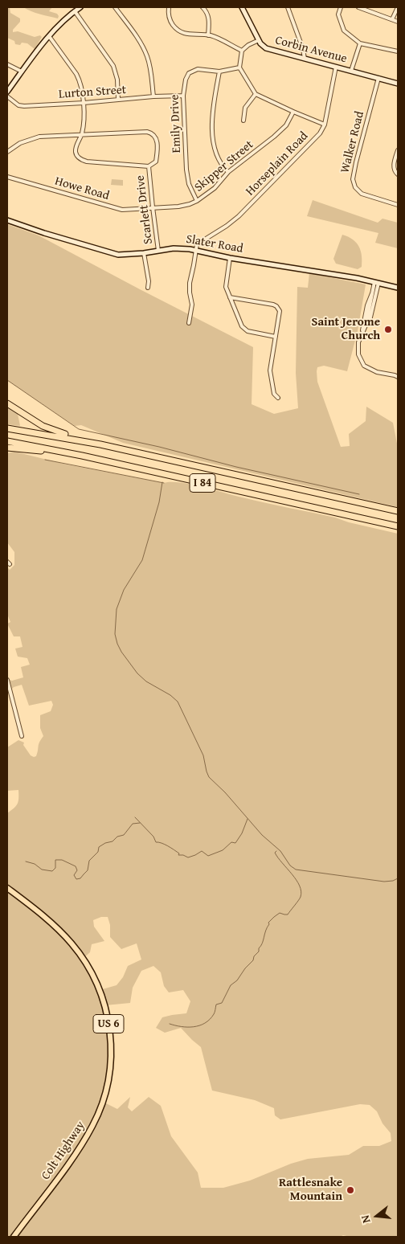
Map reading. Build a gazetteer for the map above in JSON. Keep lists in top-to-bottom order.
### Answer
{
  "streets": {
    "highway": ["I 84", "US 6", "Colt Highway"],
    "main road": ["Corbin Avenue", "Slater Road"],
    "street": [
      "Lurton Street",
      "Emily Drive",
      "Walker Road",
      "Horseplain Road",
      "Skipper Street",
      "Howe Road",
      "Scarlett Drive"
    ]
  },
  "crossings": [
    ["Corbin Avenue", "Walker Road"],
    ["Corbin Avenue", "Horseplain Road"],
    ["Lurton Street", "Emily Drive"],
    ["Emily Drive", "Skipper Street"],
    ["Horseplain Road", "Slater Road"],
    ["Skipper Street", "Howe Road"],
    ["Skipper Street", "Scarlett Drive"],
    ["Howe Road", "Scarlett Drive"],
    ["Scarlett Drive", "Slater Road"]
  ],
  "places": ["Saint Jerome Church", "Rattlesnake Mountain"],
  "north": "left"
}
